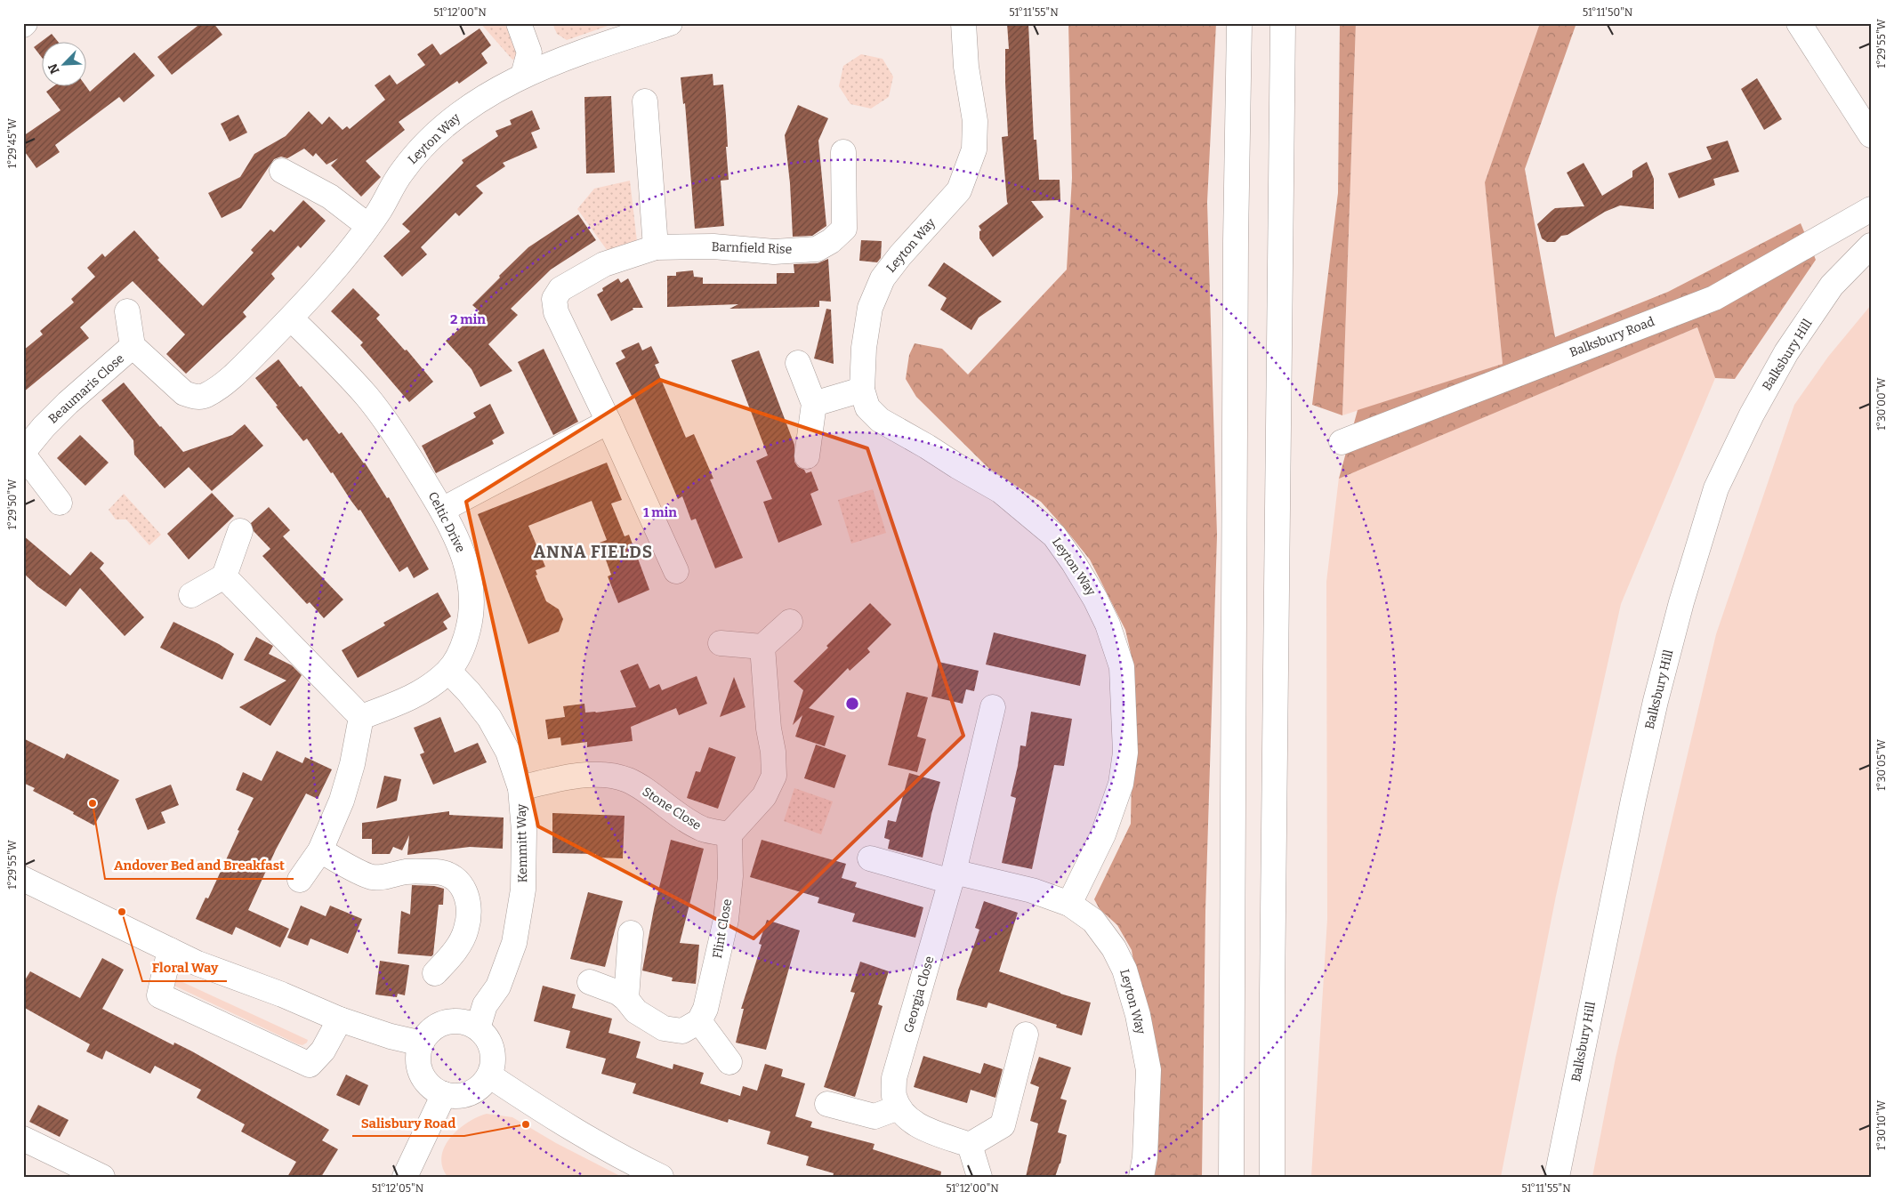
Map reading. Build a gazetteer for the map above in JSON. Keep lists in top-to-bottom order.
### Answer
{
  "streets": {
    "main road": [
      "Leyton Way",
      "Barnfield Rise",
      "Balksbury Road",
      "Balksbury Hill",
      "Beaumaris Close",
      "Celtic Drive",
      "Stone Close",
      "Kemmitt Way",
      "Flint Close",
      "Georgia Close"
    ]
  },
  "crossings": [
    ["Leyton Way", "Beaumaris Close"],
    ["Leyton Way", "Celtic Drive"],
    ["Beaumaris Close", "Celtic Drive"],
    ["Celtic Drive", "Kemmitt Way"],
    ["Stone Close", "Kemmitt Way"],
    ["Stone Close", "Flint Close"]
  ],
  "districts": ["ANNA FIELDS"],
  "places": ["Andover Bed and Breakfast", "Floral Way", "Salisbury Road"],
  "north": "bottom left",
  "coordinates": [
    "51°12'00\"N",
    "51°11'55\"N",
    "51°11'50\"N",
    "1°29'55\"W",
    "1°29'45\"W",
    "1°30'00\"W",
    "1°29'50\"W",
    "1°30'05\"W",
    "1°30'10\"W",
    "51°12'05\"N"
  ],
  "rings": ["2 min", "1 min"]
}
